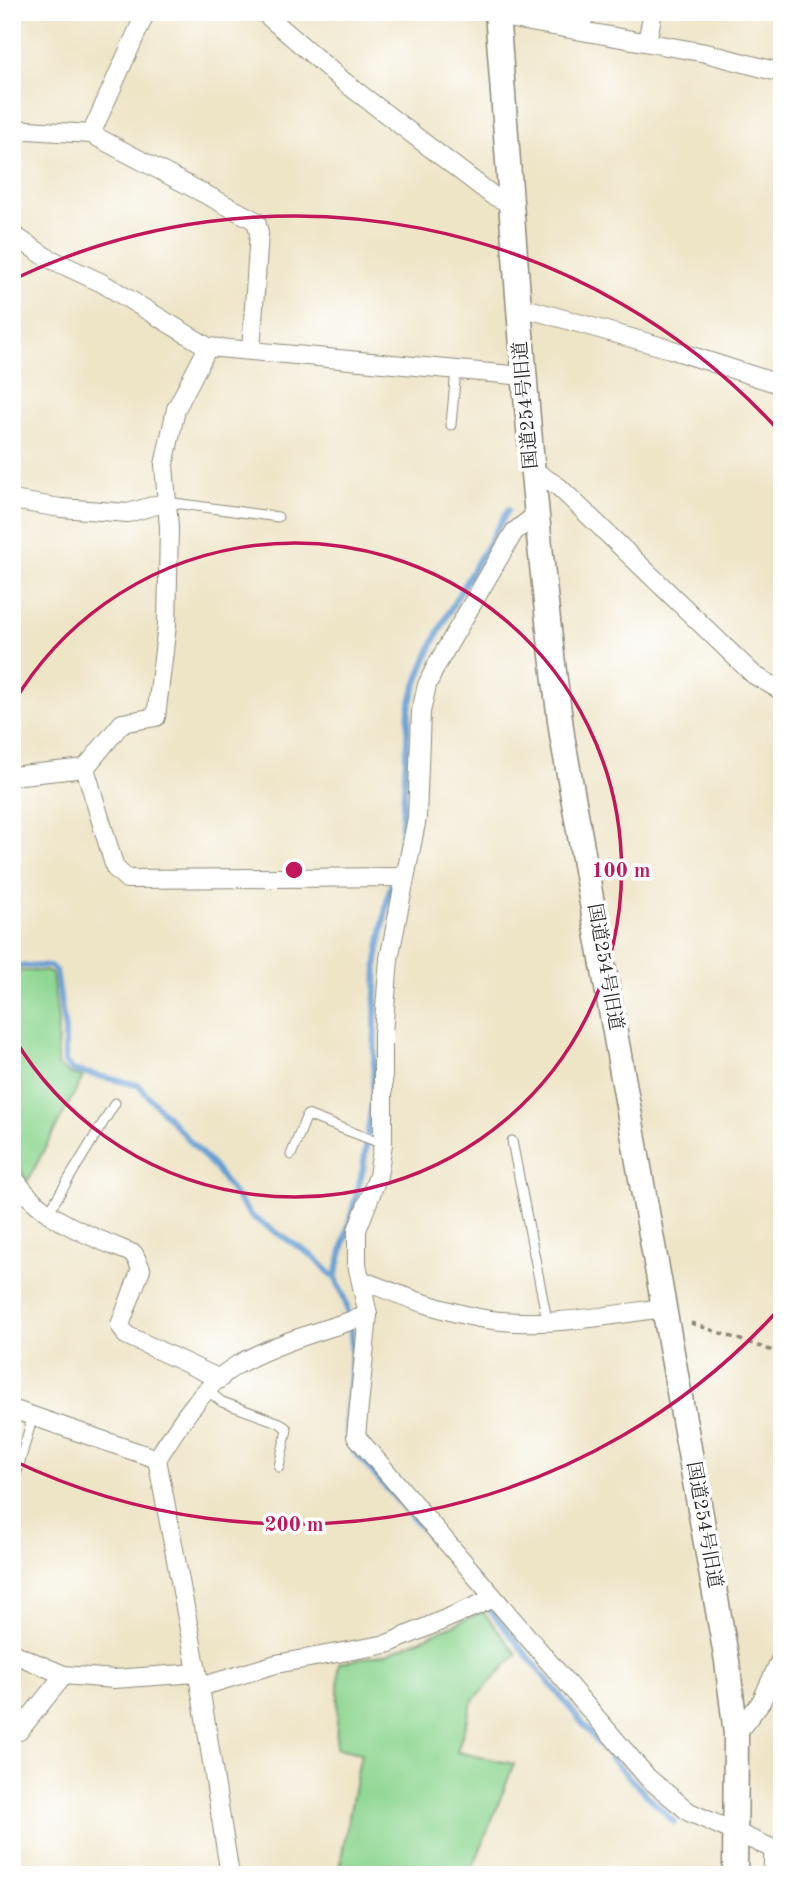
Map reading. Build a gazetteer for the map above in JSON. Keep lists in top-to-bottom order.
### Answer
{
  "streets": {
    "street": ["国道254号旧道"]
  },
  "rings": ["100 m", "200 m"]
}
